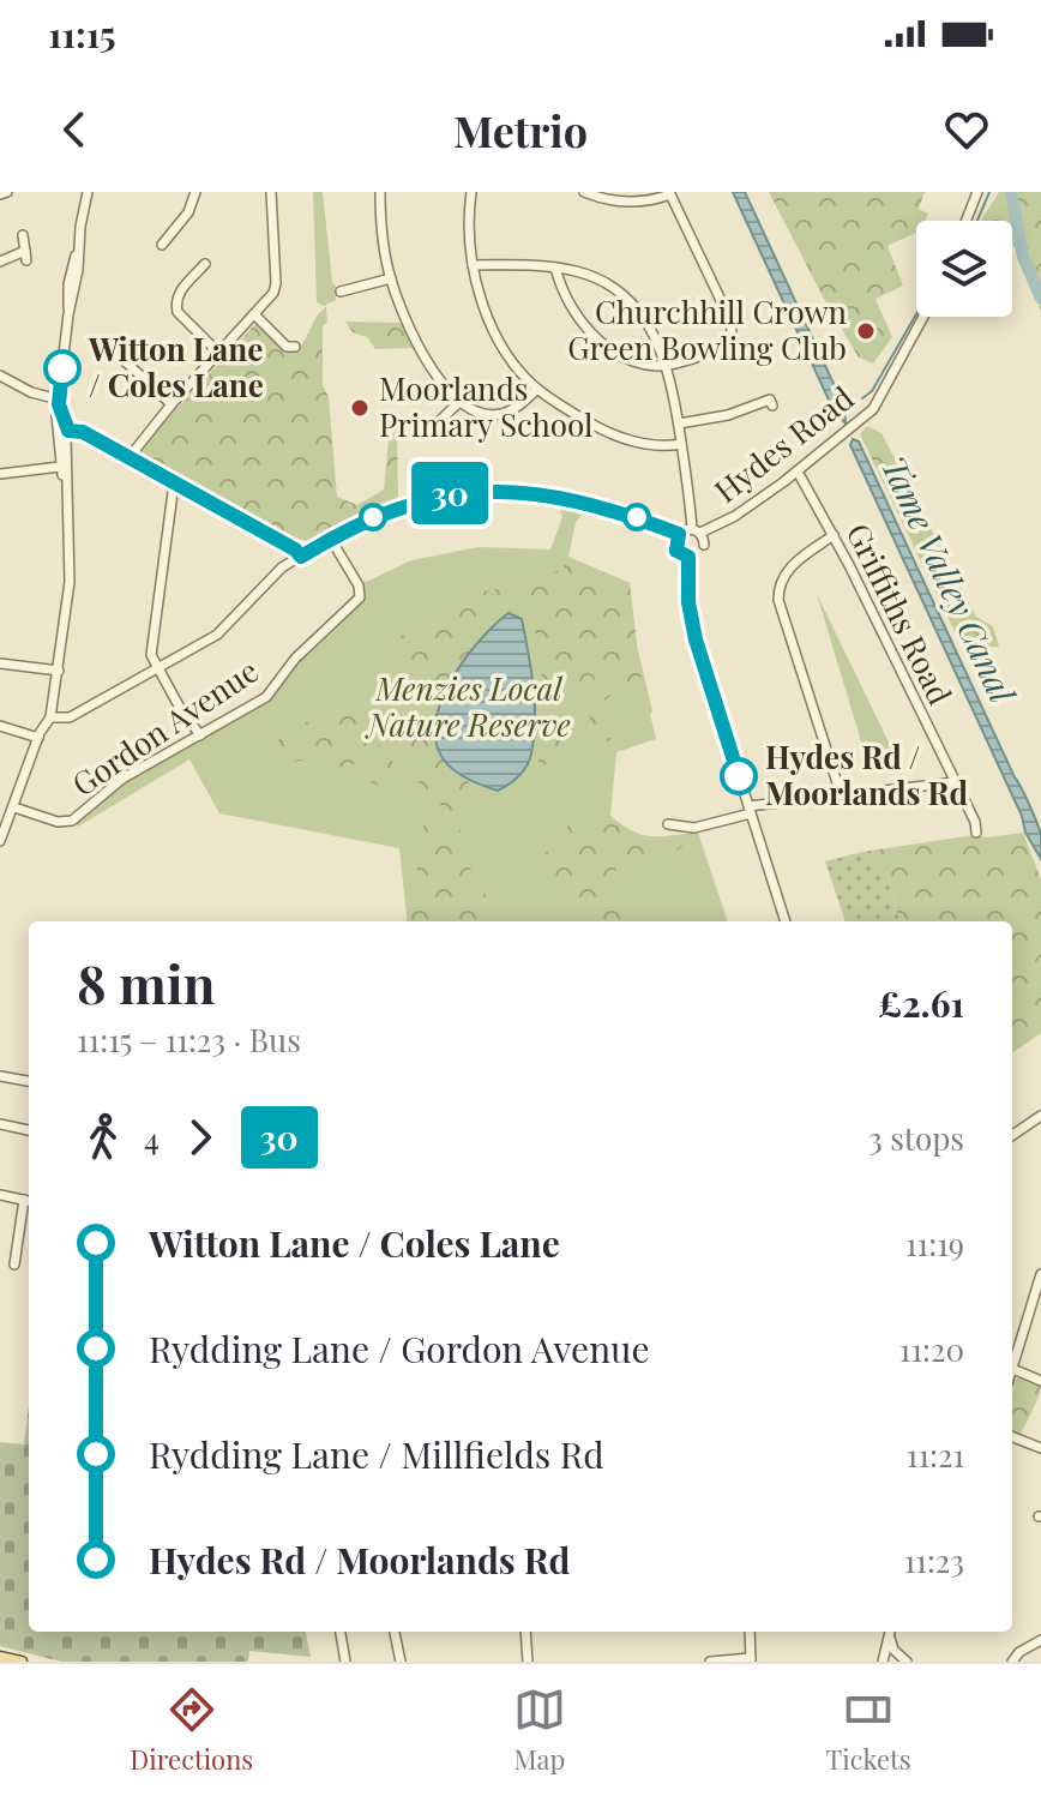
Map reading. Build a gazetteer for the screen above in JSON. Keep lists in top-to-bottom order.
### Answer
{
  "streets": {
    "street": ["Hydes Road", "Griffiths Road", "Gordon Avenue"]
  },
  "crossings": [
    ["Hydes Road", "Griffiths Road"]
  ],
  "water": ["Tame Valley Canal"],
  "parks": ["Menzies Local Nature Reserve"],
  "places": [
    "Churchhill Crown Green Bowling Club",
    "Witton Lane / Coles Lane",
    "Moorlands Primary School",
    "Hydes Rd / Moorlands Rd"
  ],
  "lines": ["bus line 30"],
  "page": {
    "status": "11:15",
    "header": "Metrio",
    "on_map": "30",
    "heading": ["8 min", "11:15 – 11:23 · Bus", "£2.61"],
    "legs": ["4", "30", "3 stops"],
    "list": [
      {
        "name": "Witton Lane / Coles Lane",
        "value": "11:19"
      },
      {
        "name": "Rydding Lane / Gordon Avenue",
        "value": "11:20"
      },
      {
        "name": "Rydding Lane / Millfields Rd",
        "value": "11:21"
      },
      {
        "name": "Hydes Rd / Moorlands Rd",
        "value": "11:23"
      }
    ],
    "tabs": ["Directions", "Map", "Tickets"]
  }
}
